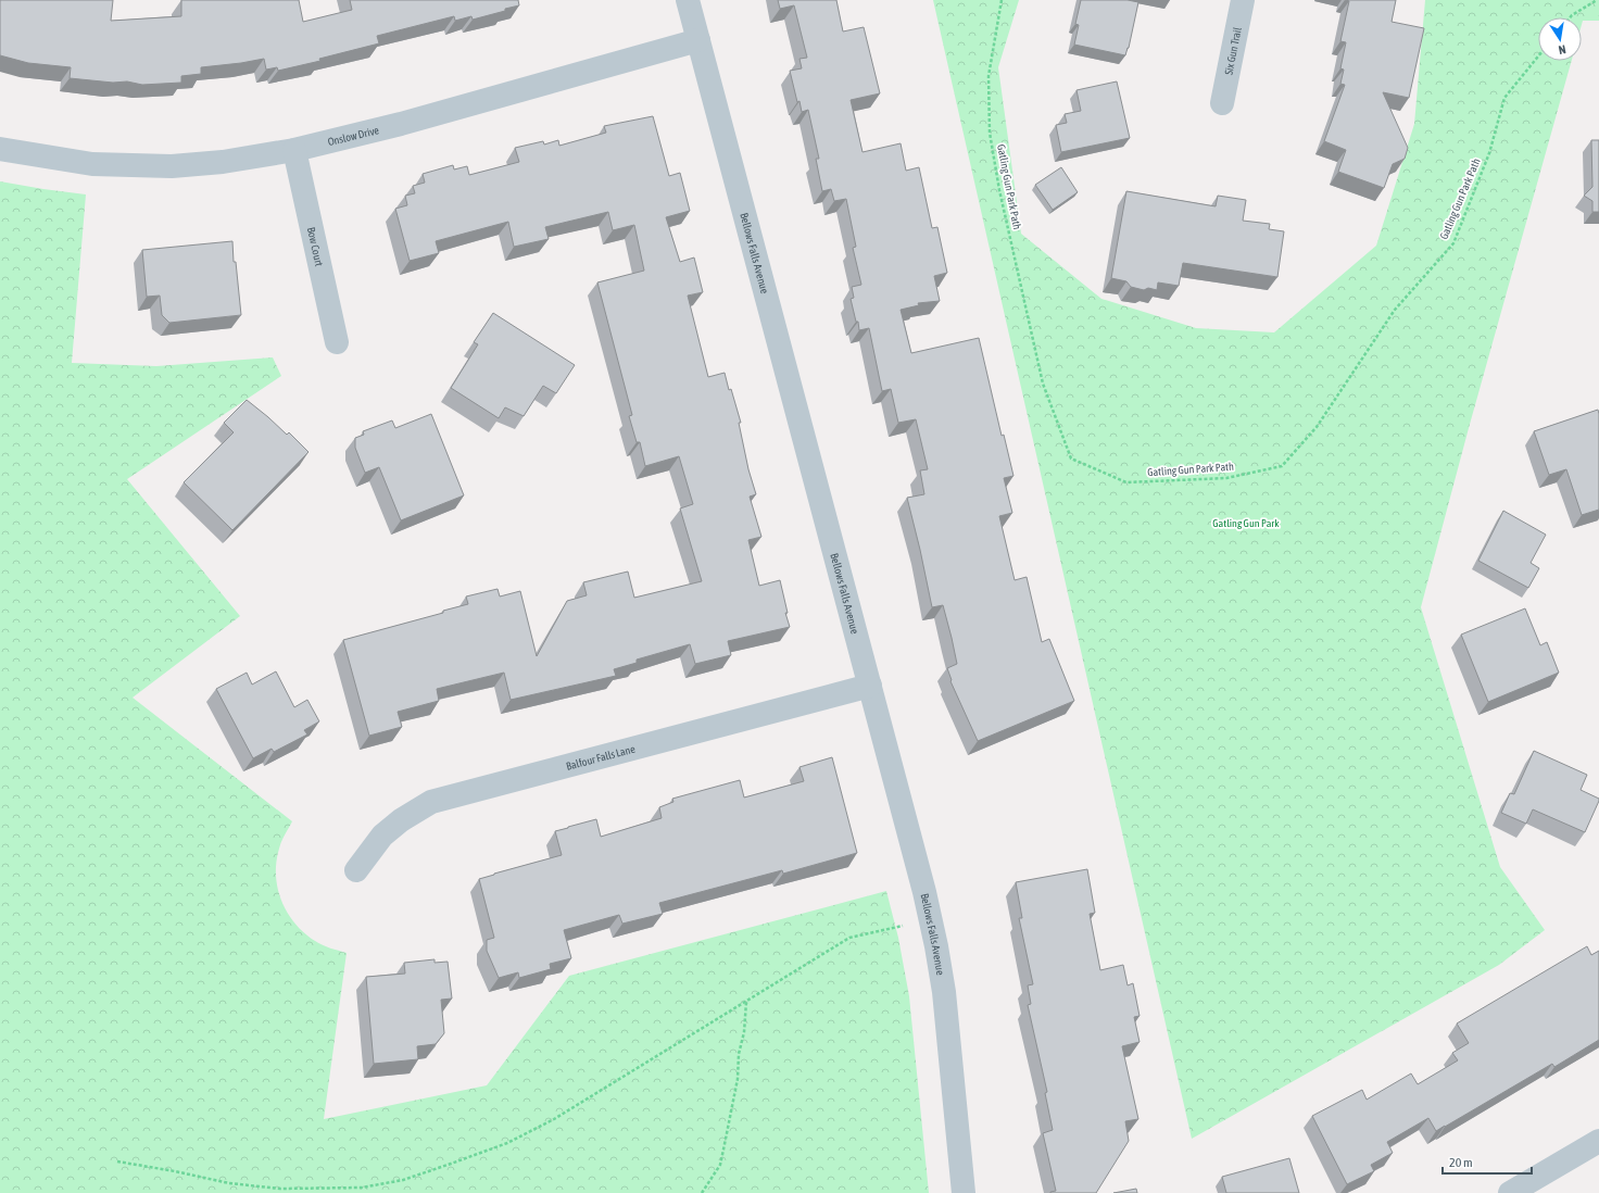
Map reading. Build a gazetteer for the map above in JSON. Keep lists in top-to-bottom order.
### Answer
{
  "streets": {
    "street": [
      "Six Gun Trail",
      "Onslow Drive",
      "Bow Court",
      "Bellows Falls Avenue",
      "Balfour Falls Lane"
    ],
    "path": ["Gatling Gun Park Path"]
  },
  "crossings": [
    ["Onslow Drive", "Bow Court"],
    ["Onslow Drive", "Bellows Falls Avenue"],
    ["Bellows Falls Avenue", "Balfour Falls Lane"]
  ],
  "parks": ["Gatling Gun Park"],
  "scale_bar": "20 m",
  "north": "bottom"
}
